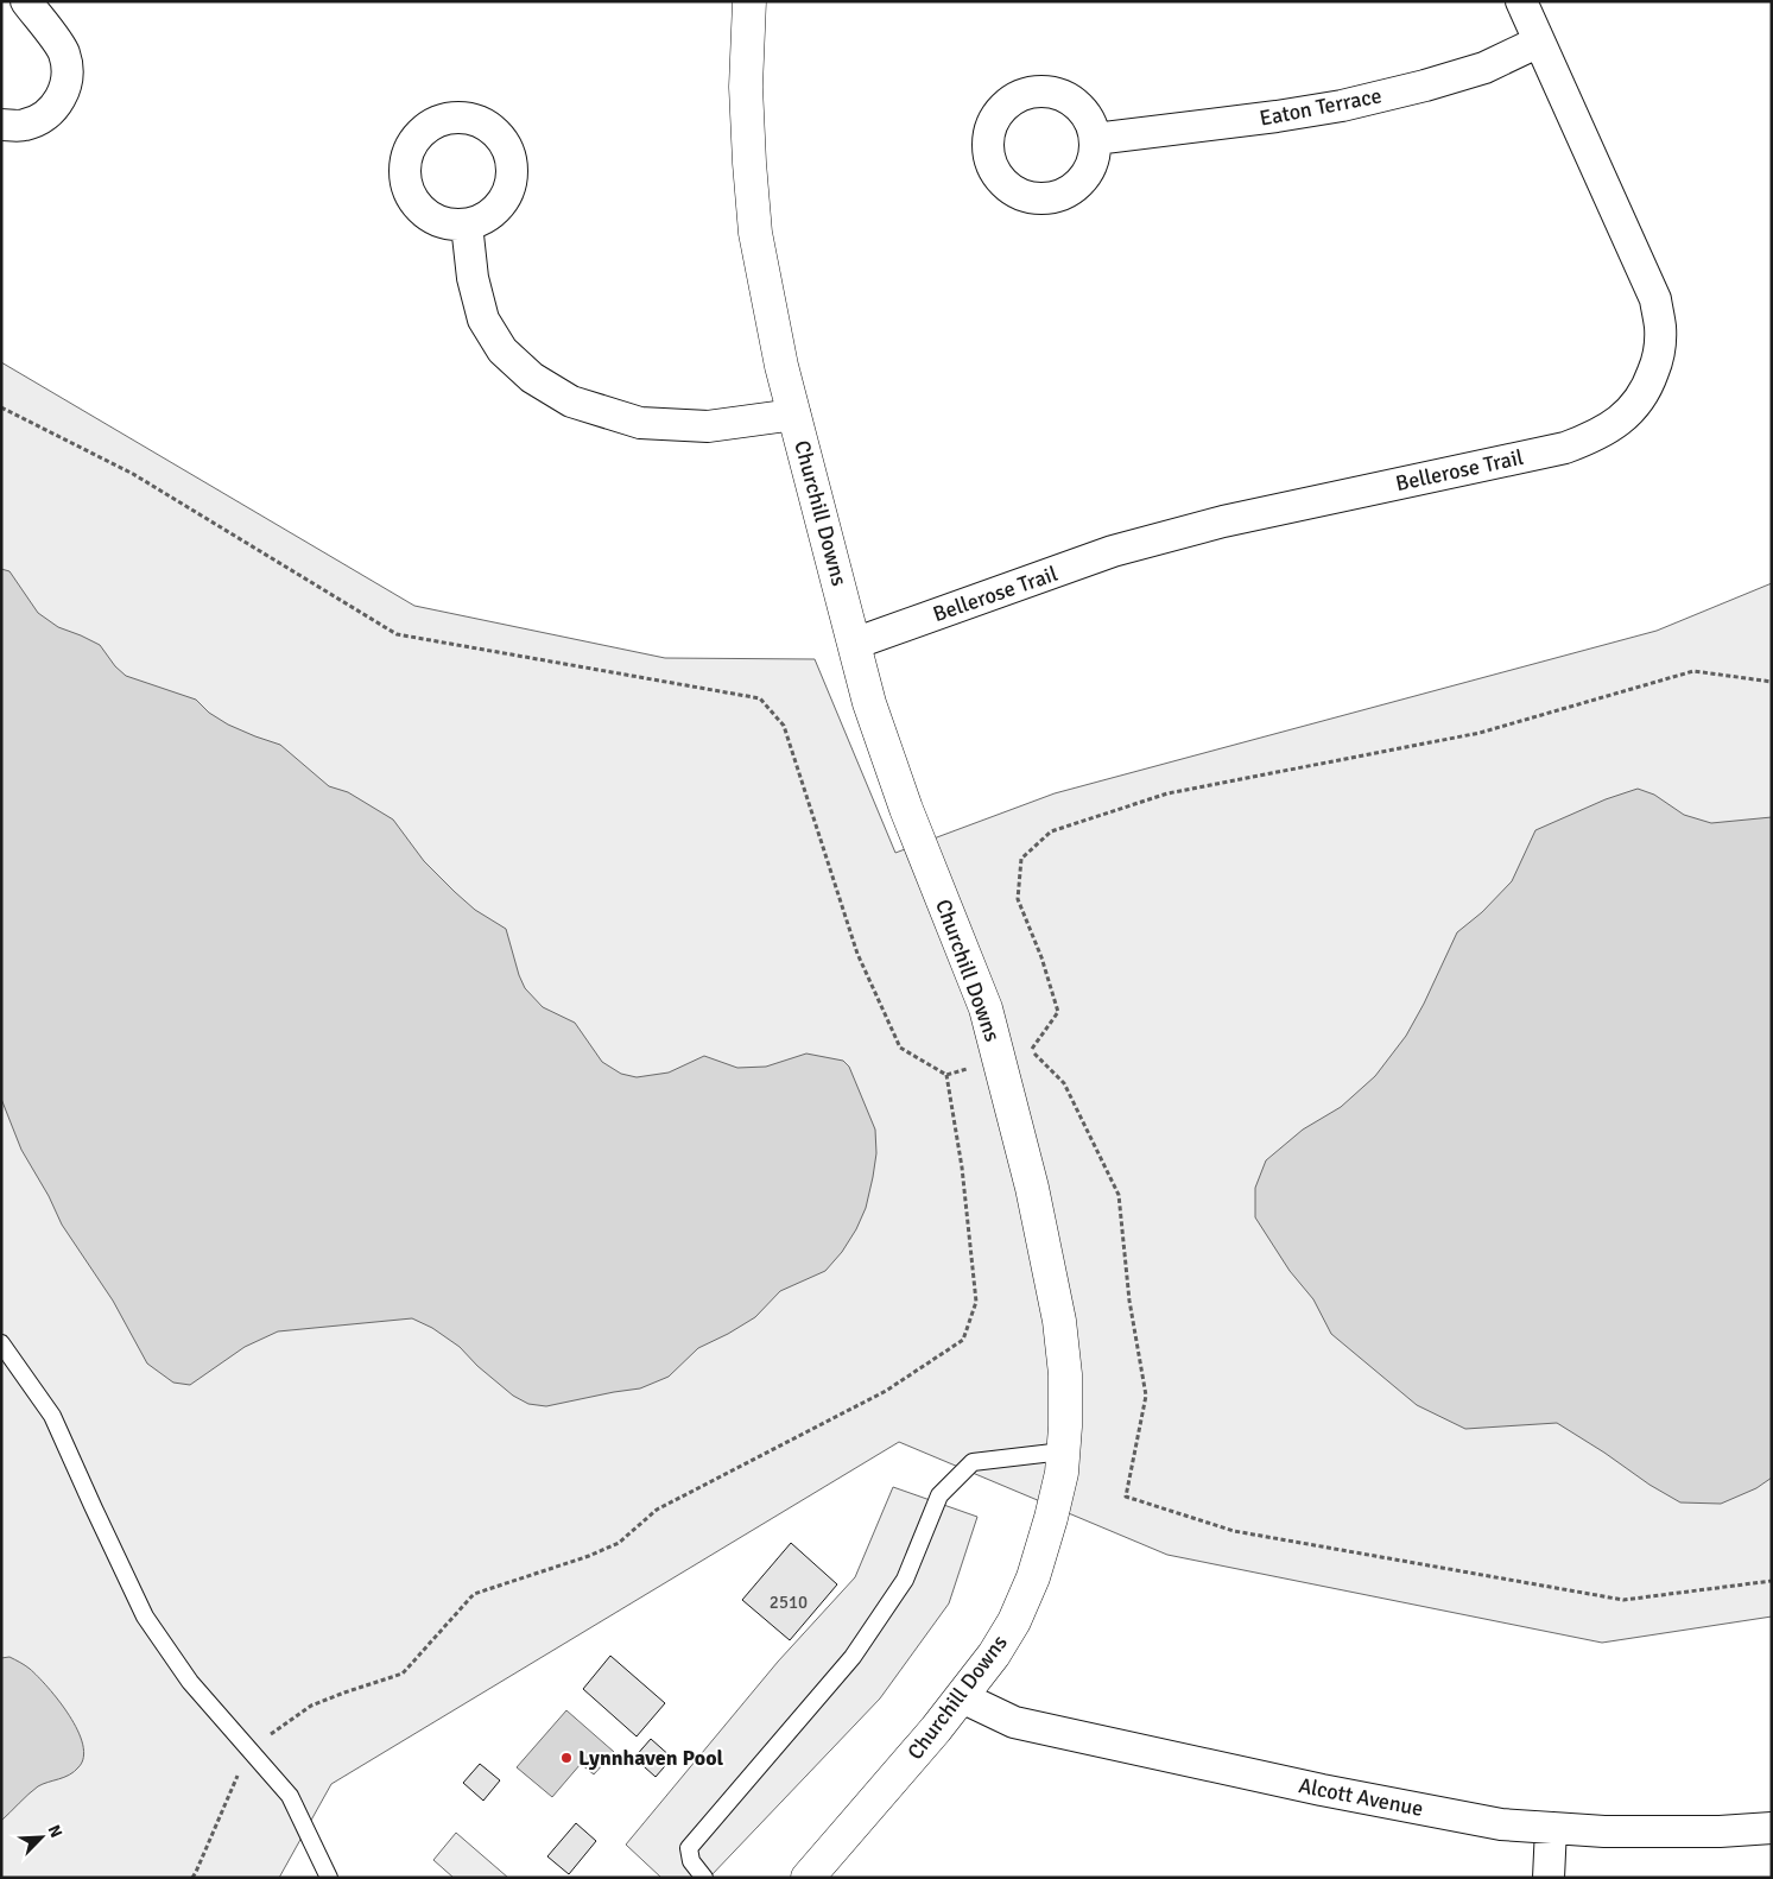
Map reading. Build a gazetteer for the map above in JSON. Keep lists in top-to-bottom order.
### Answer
{
  "streets": {
    "street": [
      "Eaton Terrace",
      "Bellerose Trail",
      "Churchill Downs",
      "Alcott Avenue"
    ]
  },
  "crossings": [
    ["Eaton Terrace", "Bellerose Trail"],
    ["Bellerose Trail", "Churchill Downs"],
    ["Churchill Downs", "Alcott Avenue"]
  ],
  "places": ["Lynnhaven Pool"],
  "house_numbers": ["2510"],
  "north": "top right"
}
